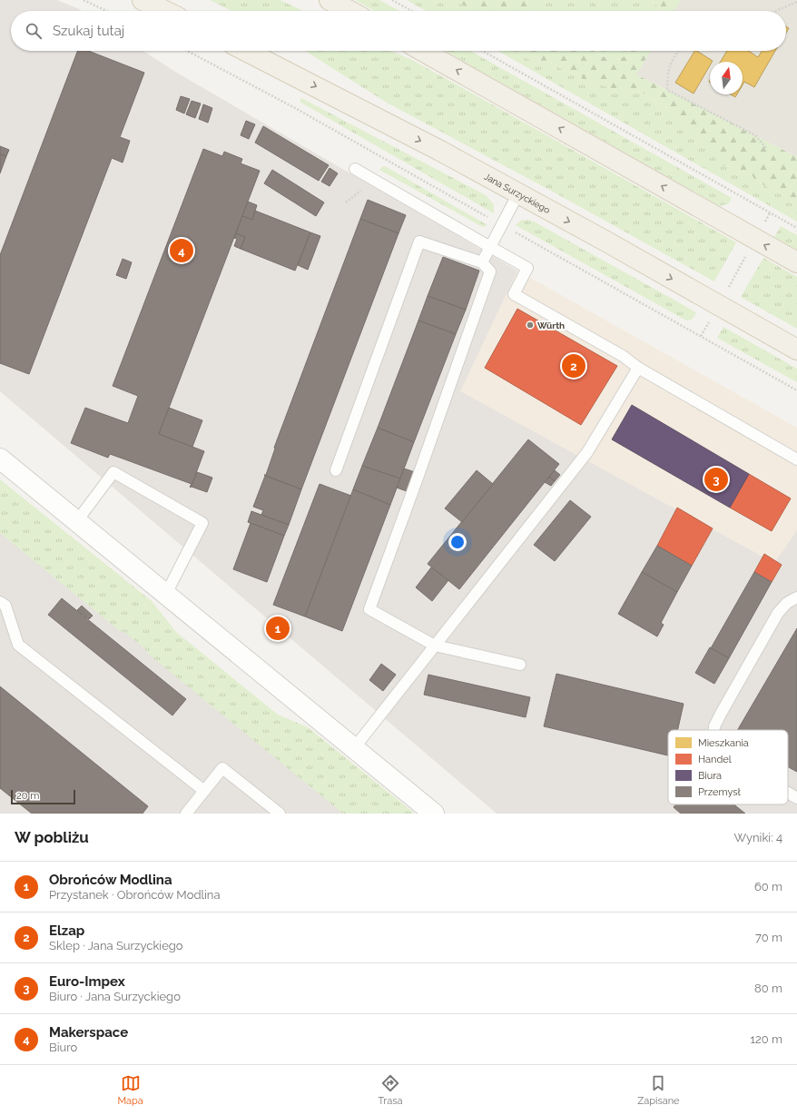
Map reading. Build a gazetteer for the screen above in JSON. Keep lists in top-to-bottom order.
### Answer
{
  "streets": {
    "main road": ["Jana Surzyckiego"]
  },
  "places": ["Würth"],
  "legend": [
    "Mieszkania",
    "Handel",
    "Biura",
    "Przemysł"
  ],
  "scale_bar": "20 m",
  "north": "top",
  "page": {
    "search": "Szukaj tutaj",
    "pins": [
      "4",
      "2",
      "3",
      "1"
    ],
    "scale": "20 m",
    "heading": ["W pobliżu", "Wyniki: 4"],
    "list": [
      {
        "mark": "1",
        "name": "Obrońców Modlina",
        "note": "Przystanek · Obrońców Modlina",
        "value": "60 m"
      },
      {
        "mark": "2",
        "name": "Elzap",
        "note": "Sklep · Jana Surzyckiego",
        "value": "70 m"
      },
      {
        "mark": "3",
        "name": "Euro-Impex",
        "note": "Biuro · Jana Surzyckiego",
        "value": "80 m"
      },
      {
        "mark": "4",
        "name": "Makerspace",
        "note": "Biuro",
        "value": "120 m"
      }
    ],
    "nav": ["Mapa", "Trasa", "Zapisane"]
  }
}
